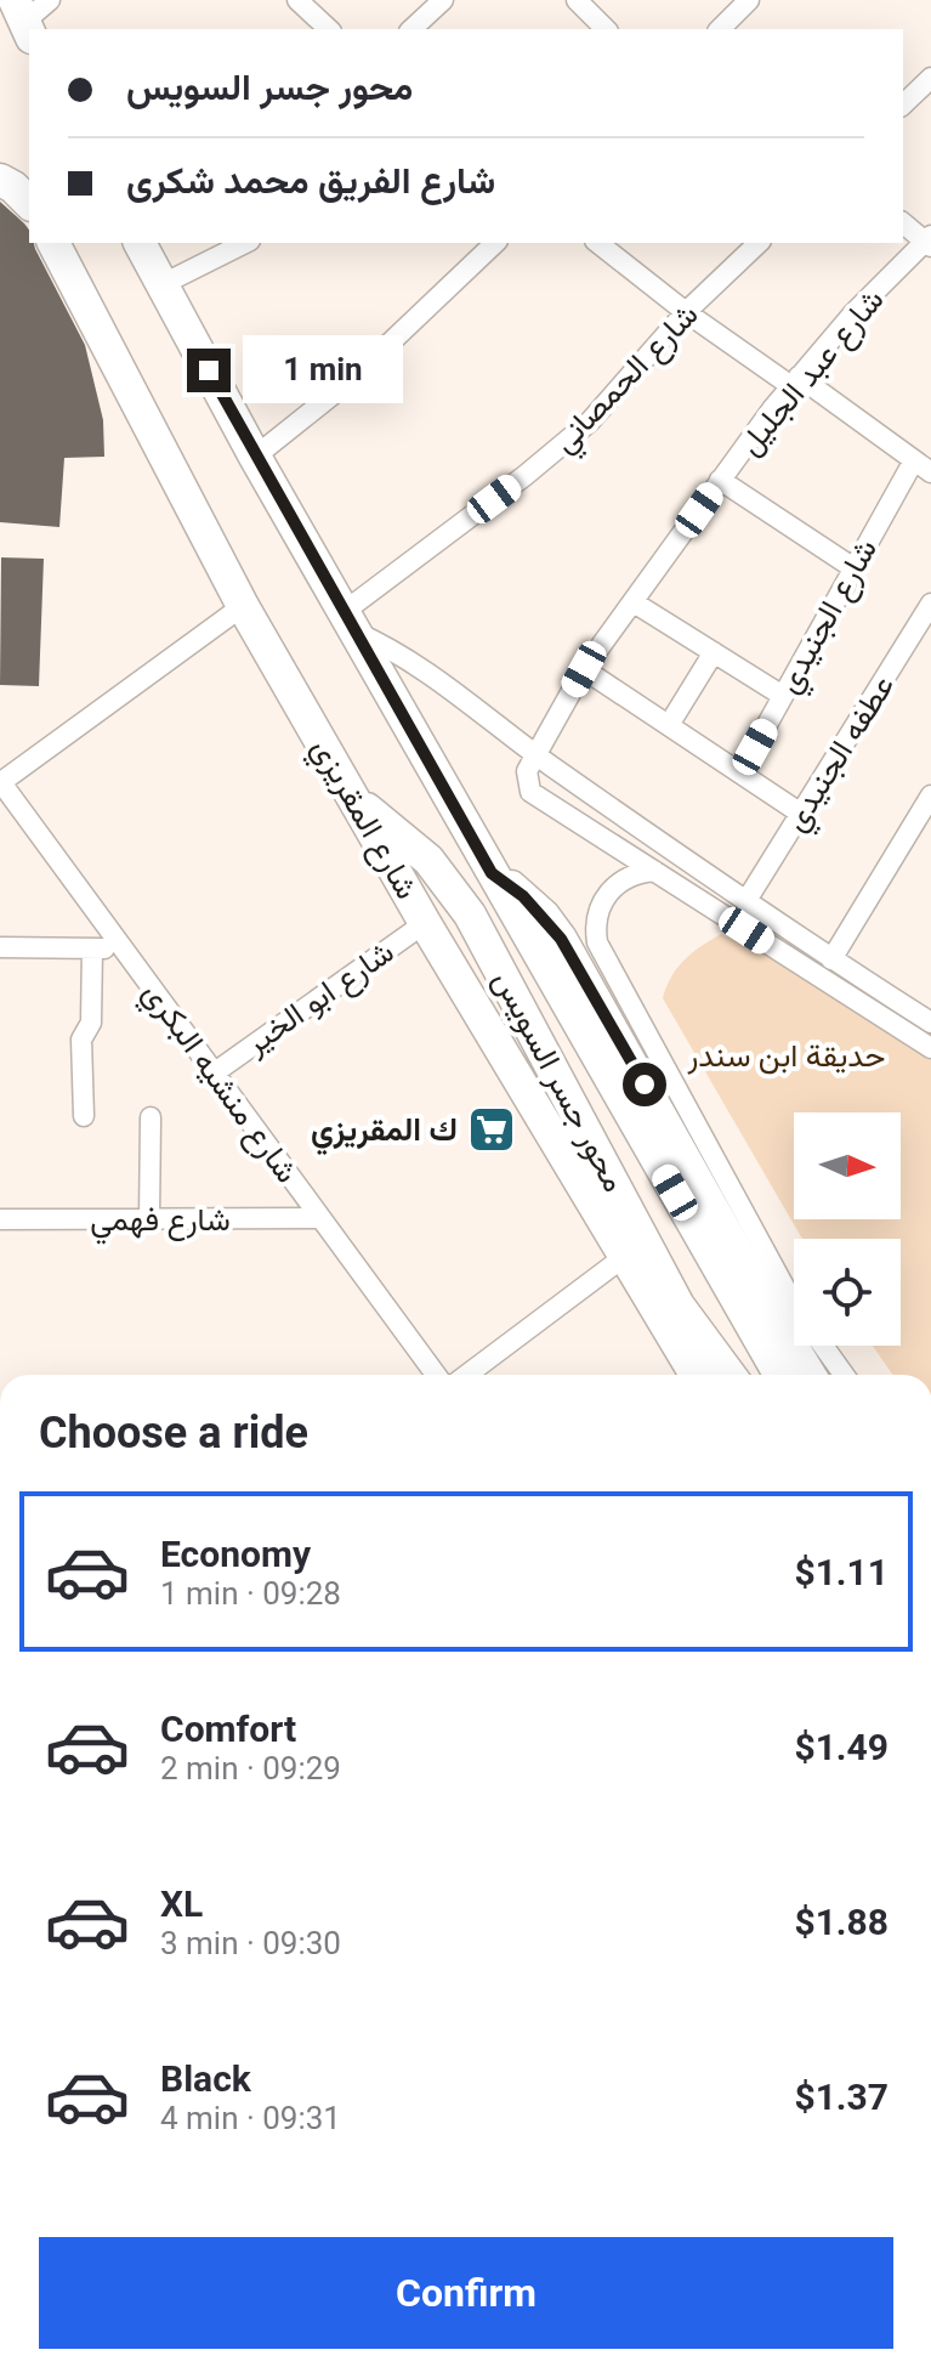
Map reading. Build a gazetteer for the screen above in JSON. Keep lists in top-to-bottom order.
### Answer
{
  "streets": {
    "main road": ["شارع المقريزي", "محور جسر السويس"],
    "street": [
      "شارع عبد الجليل",
      "شارع الحمصاني",
      "شارع الجنيدي",
      "عطفه الجنيدي",
      "شارع ابو الخير",
      "شارع منشيه البكري",
      "شارع فهمي"
    ]
  },
  "crossings": [
    ["شارع المقريزي", "شارع ابو الخير"],
    ["شارع المقريزي", "محور جسر السويس"],
    ["شارع ابو الخير", "شارع منشيه البكري"],
    ["شارع منشيه البكري", "شارع فهمي"]
  ],
  "parks": ["حديقة ابن سندر"],
  "places": {
    "supermarket": ["ك المقريزي"]
  },
  "north": "right",
  "page": {
    "banner": ["محور جسر السويس", "شارع الفريق محمد شكرى"],
    "bubble": "1 min",
    "heading": "Choose a ride",
    "list": [
      {
        "name": "Economy",
        "note": "1 min · 09:28",
        "value": "$1.11"
      },
      {
        "name": "Comfort",
        "note": "2 min · 09:29",
        "value": "$1.49"
      },
      {
        "name": "XL",
        "note": "3 min · 09:30",
        "value": "$1.88"
      },
      {
        "name": "Black",
        "note": "4 min · 09:31",
        "value": "$1.37"
      }
    ],
    "buttons": "Confirm"
  }
}
